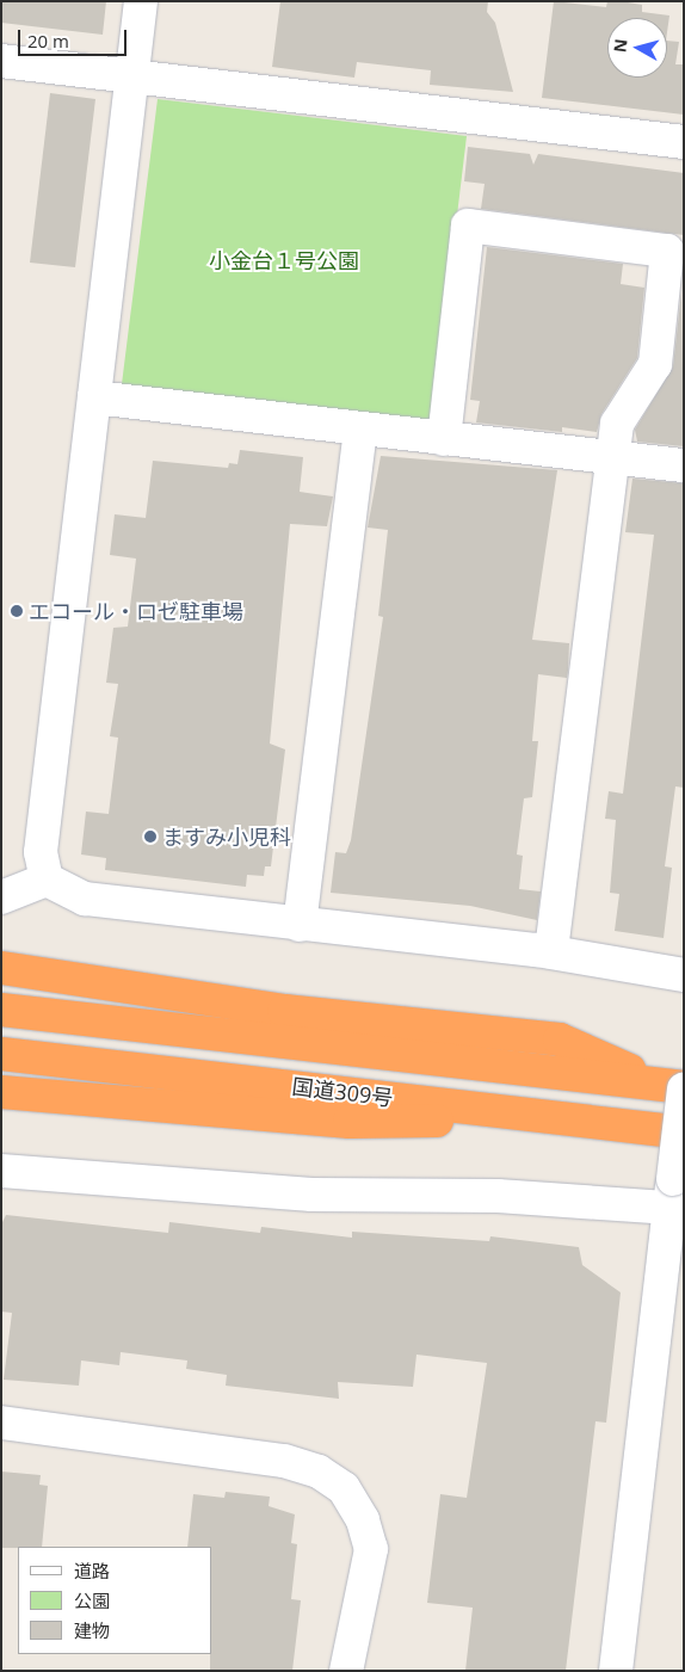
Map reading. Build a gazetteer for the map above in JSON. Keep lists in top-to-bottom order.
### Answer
{
  "streets": {
    "highway": ["国道309号"]
  },
  "parks": ["小金台１号公園"],
  "places": ["エコール・ロゼ駐車場", "ますみ小児科"],
  "legend": ["道路", "公園", "建物"],
  "scale_bar": "20 m",
  "north": "left"
}
